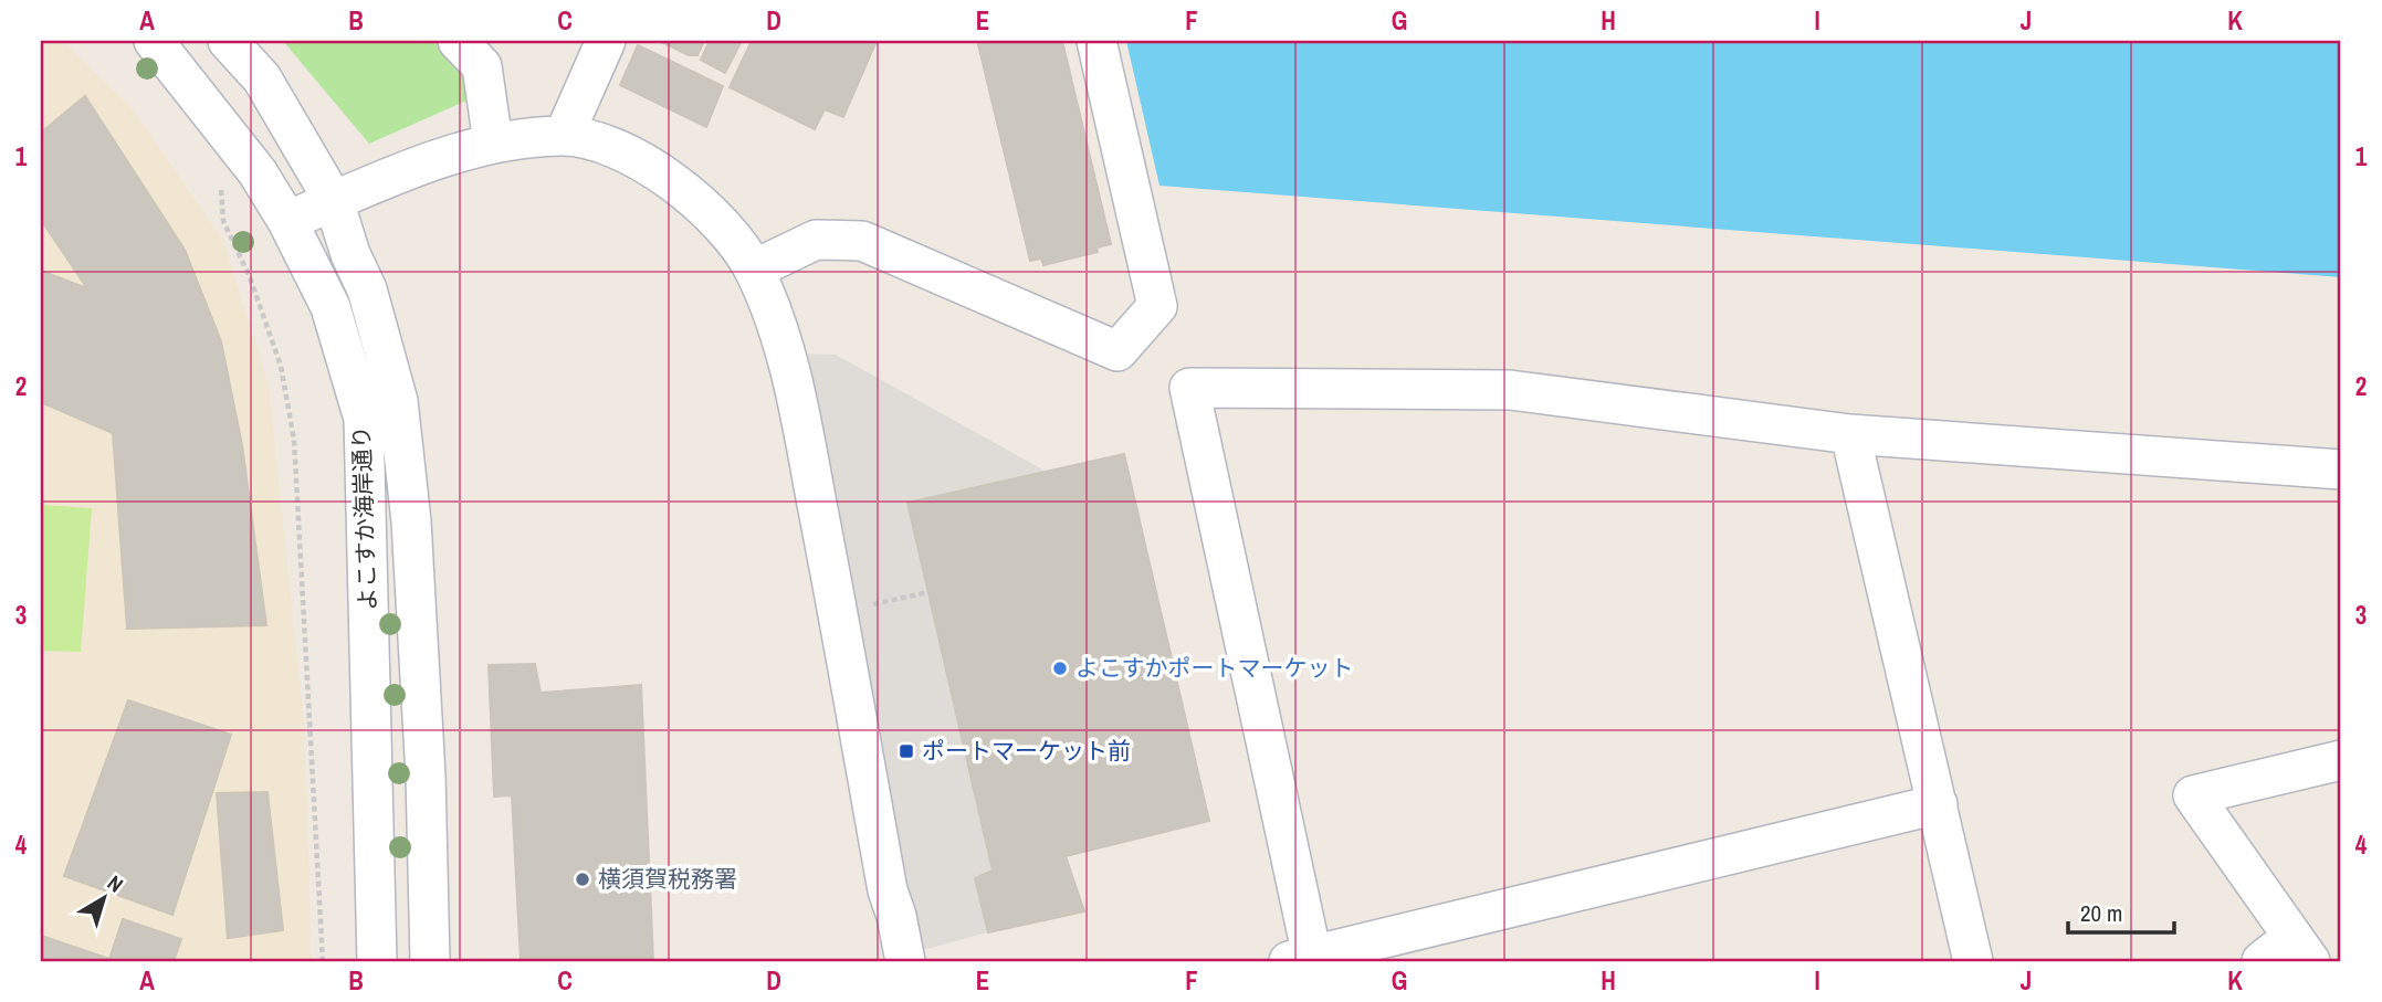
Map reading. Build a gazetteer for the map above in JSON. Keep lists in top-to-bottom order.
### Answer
{
  "streets": {
    "street": ["よこすか海岸通り"]
  },
  "places": {
    "other": ["よこすかポートマーケット", "横須賀税務署"],
    "transit": ["ポートマーケット前"]
  },
  "scale_bar": "20 m",
  "north": "top right",
  "grid": {
    "columns": [
      "A",
      "B",
      "C",
      "D",
      "E",
      "F",
      "G",
      "H",
      "I",
      "J",
      "K"
    ],
    "rows": [
      "1",
      "2",
      "3",
      "4"
    ]
  }
}
